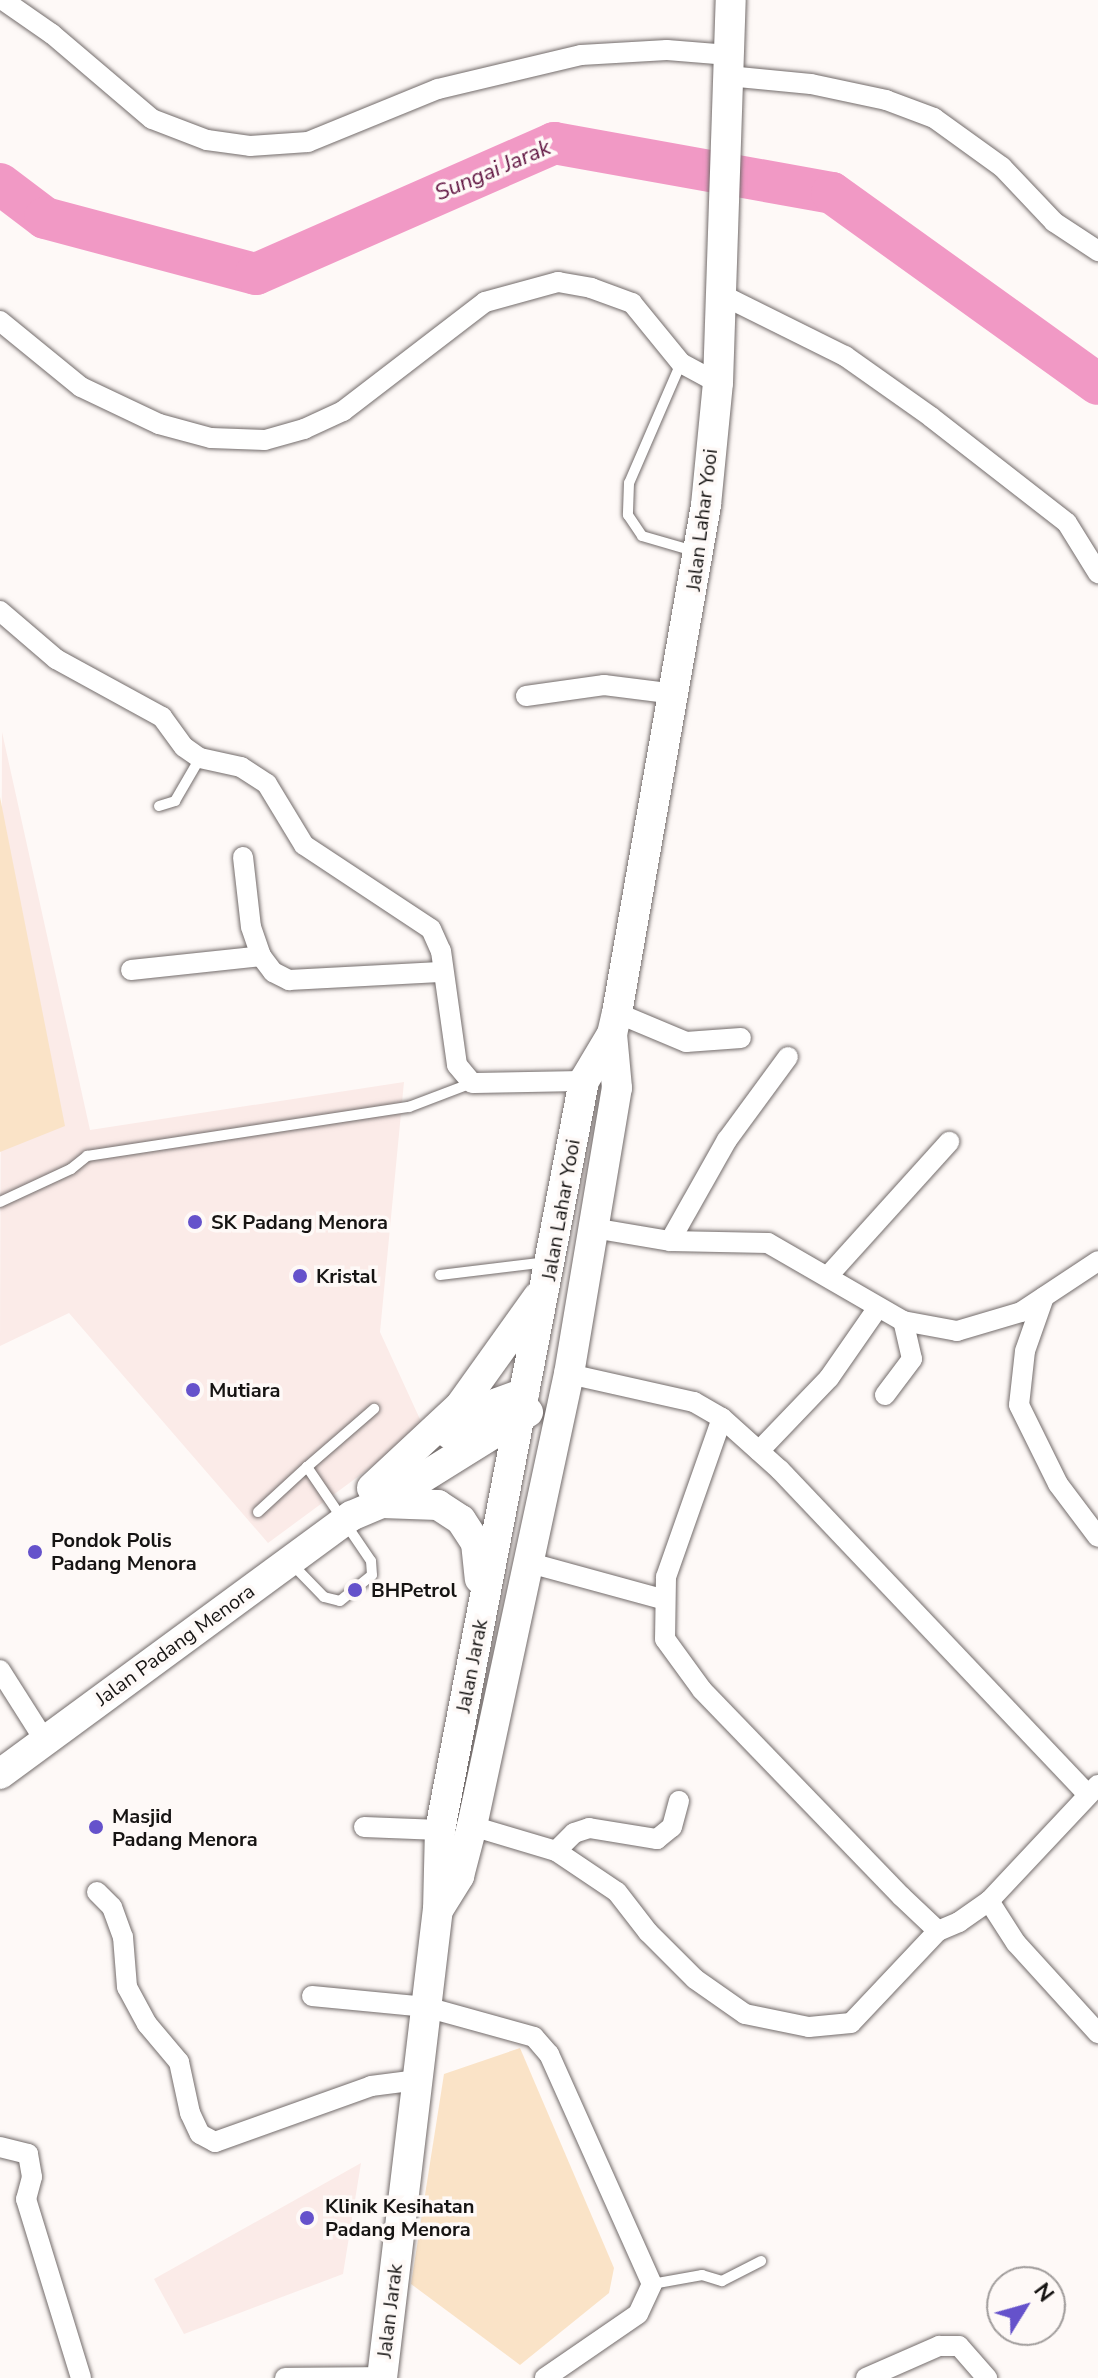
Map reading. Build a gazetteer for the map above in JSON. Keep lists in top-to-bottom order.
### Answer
{
  "streets": {
    "main road": ["Jalan Lahar Yooi", "Jalan Padang Menora", "Jalan Jarak"]
  },
  "crossings": [
    ["Jalan Lahar Yooi", "Jalan Padang Menora"],
    ["Jalan Lahar Yooi", "Jalan Jarak"],
    ["Jalan Padang Menora", "Jalan Jarak"]
  ],
  "water": ["Sungai Jarak"],
  "places": [
    "SK Padang Menora",
    "Kristal",
    "Mutiara",
    "Pondok Polis Padang Menora",
    "BHPetrol",
    "Masjid Padang Menora",
    "Klinik Kesihatan Padang Menora"
  ],
  "north": "top right"
}
